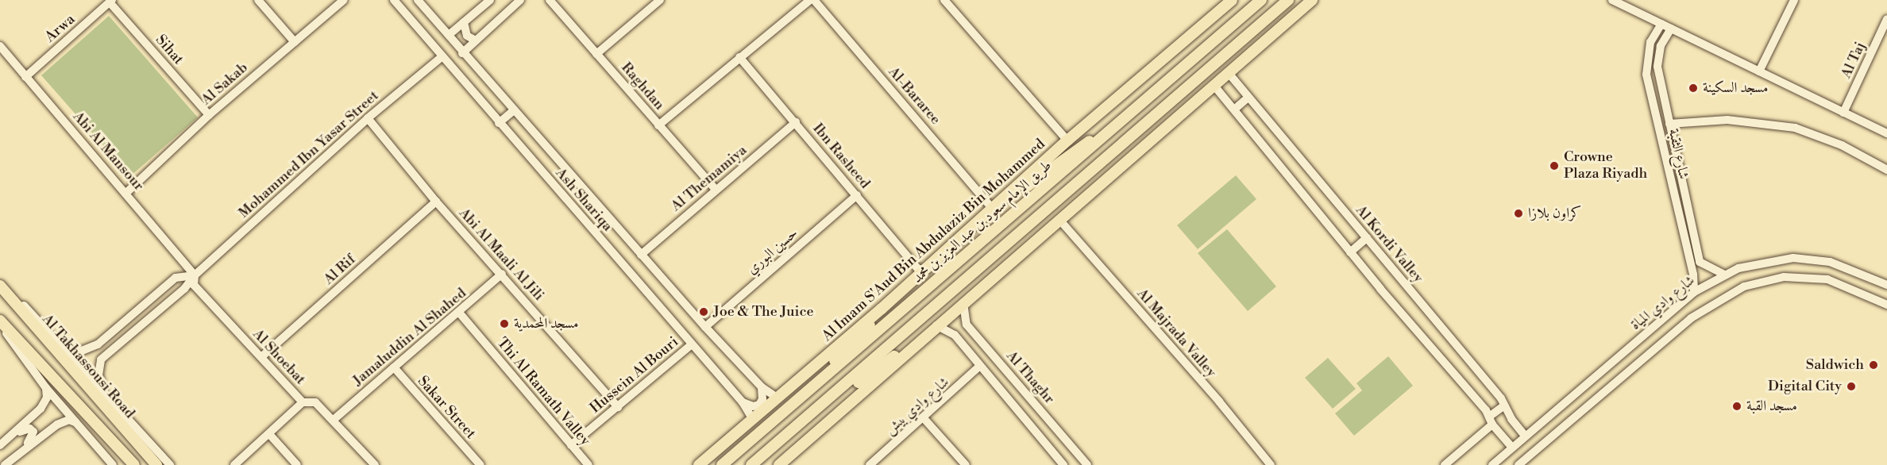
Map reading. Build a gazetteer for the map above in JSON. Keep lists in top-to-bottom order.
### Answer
{
  "streets": {
    "main road": ["طريق الإمام سعود بن عبد العزيز بن محمد", "Al Imam S'Aud Bin Abdulaziz Bin Mohammed", "Al Takhassousi Road"],
    "street": [
      "Arwa",
      "Sihat",
      "Al Taj",
      "Al Sakab",
      "Raghdan",
      "Al-Bararee",
      "Abi Al Mansour",
      "شارع الثقبة",
      "Mohammed Ibn Yasar Street",
      "Ibn Rasheed",
      "Al Themamiya",
      "Ash Shariqa",
      "Al Kordi Valley",
      "حسين البوري",
      "Abi Al Maali Al Jili",
      "Al Rif",
      "شارع وادي المياة",
      "Al Majrada Valley",
      "Jamaluddin Al Shahed",
      "Al Shoebat",
      "Hussein Al Bouri",
      "Al Thaghr",
      "Thi Al Ramath Valley",
      "شارع وادي بيش",
      "Sakar Street"
    ]
  },
  "crossings": [
    ["Arwa", "Sihat"],
    ["Arwa", "Abi Al Mansour"],
    ["Sihat", "Al Sakab"],
    ["Al Sakab", "Abi Al Mansour"],
    ["Raghdan", "Al Themamiya"],
    ["Al-Bararee", "Al Imam S'Aud Bin Abdulaziz Bin Mohammed"],
    ["Abi Al Mansour", "Mohammed Ibn Yasar Street"],
    ["Abi Al Mansour", "Al Shoebat"],
    ["شارع الثقبة", "شارع وادي المياة"],
    ["Mohammed Ibn Yasar Street", "Ash Shariqa"],
    ["Mohammed Ibn Yasar Street", "Abi Al Maali Al Jili"],
    ["Mohammed Ibn Yasar Street", "Al Shoebat"],
    ["Ibn Rasheed", "Al Themamiya"],
    ["Ibn Rasheed", "Al Imam S'Aud Bin Abdulaziz Bin Mohammed"],
    ["Ibn Rasheed", "حسين البوري"],
    ["Al Themamiya", "Ash Shariqa"],
    ["Ash Shariqa", "Al Imam S'Aud Bin Abdulaziz Bin Mohammed"],
    ["Ash Shariqa", "حسين البوري"],
    ["Ash Shariqa", "Hussein Al Bouri"],
    ["Al Kordi Valley", "شارع وادي المياة"],
    ["Abi Al Maali Al Jili", "Al Rif"],
    ["Abi Al Maali Al Jili", "Jamaluddin Al Shahed"],
    ["Abi Al Maali Al Jili", "Hussein Al Bouri"],
    ["Al Rif", "Al Shoebat"],
    ["Jamaluddin Al Shahed", "Al Shoebat"],
    ["Jamaluddin Al Shahed", "Thi Al Ramath Valley"],
    ["Jamaluddin Al Shahed", "Sakar Street"],
    ["Hussein Al Bouri", "Thi Al Ramath Valley"],
    ["Al Thaghr", "شارع وادي بيش"]
  ],
  "places": [
    "مسجد السكينة",
    "Crowne Plaza Riyadh",
    "كراون بلازا",
    "Joe & The Juice",
    "مسجد المحمدية",
    "Saldwich",
    "Digital City",
    "مسجد القبة"
  ]
}
